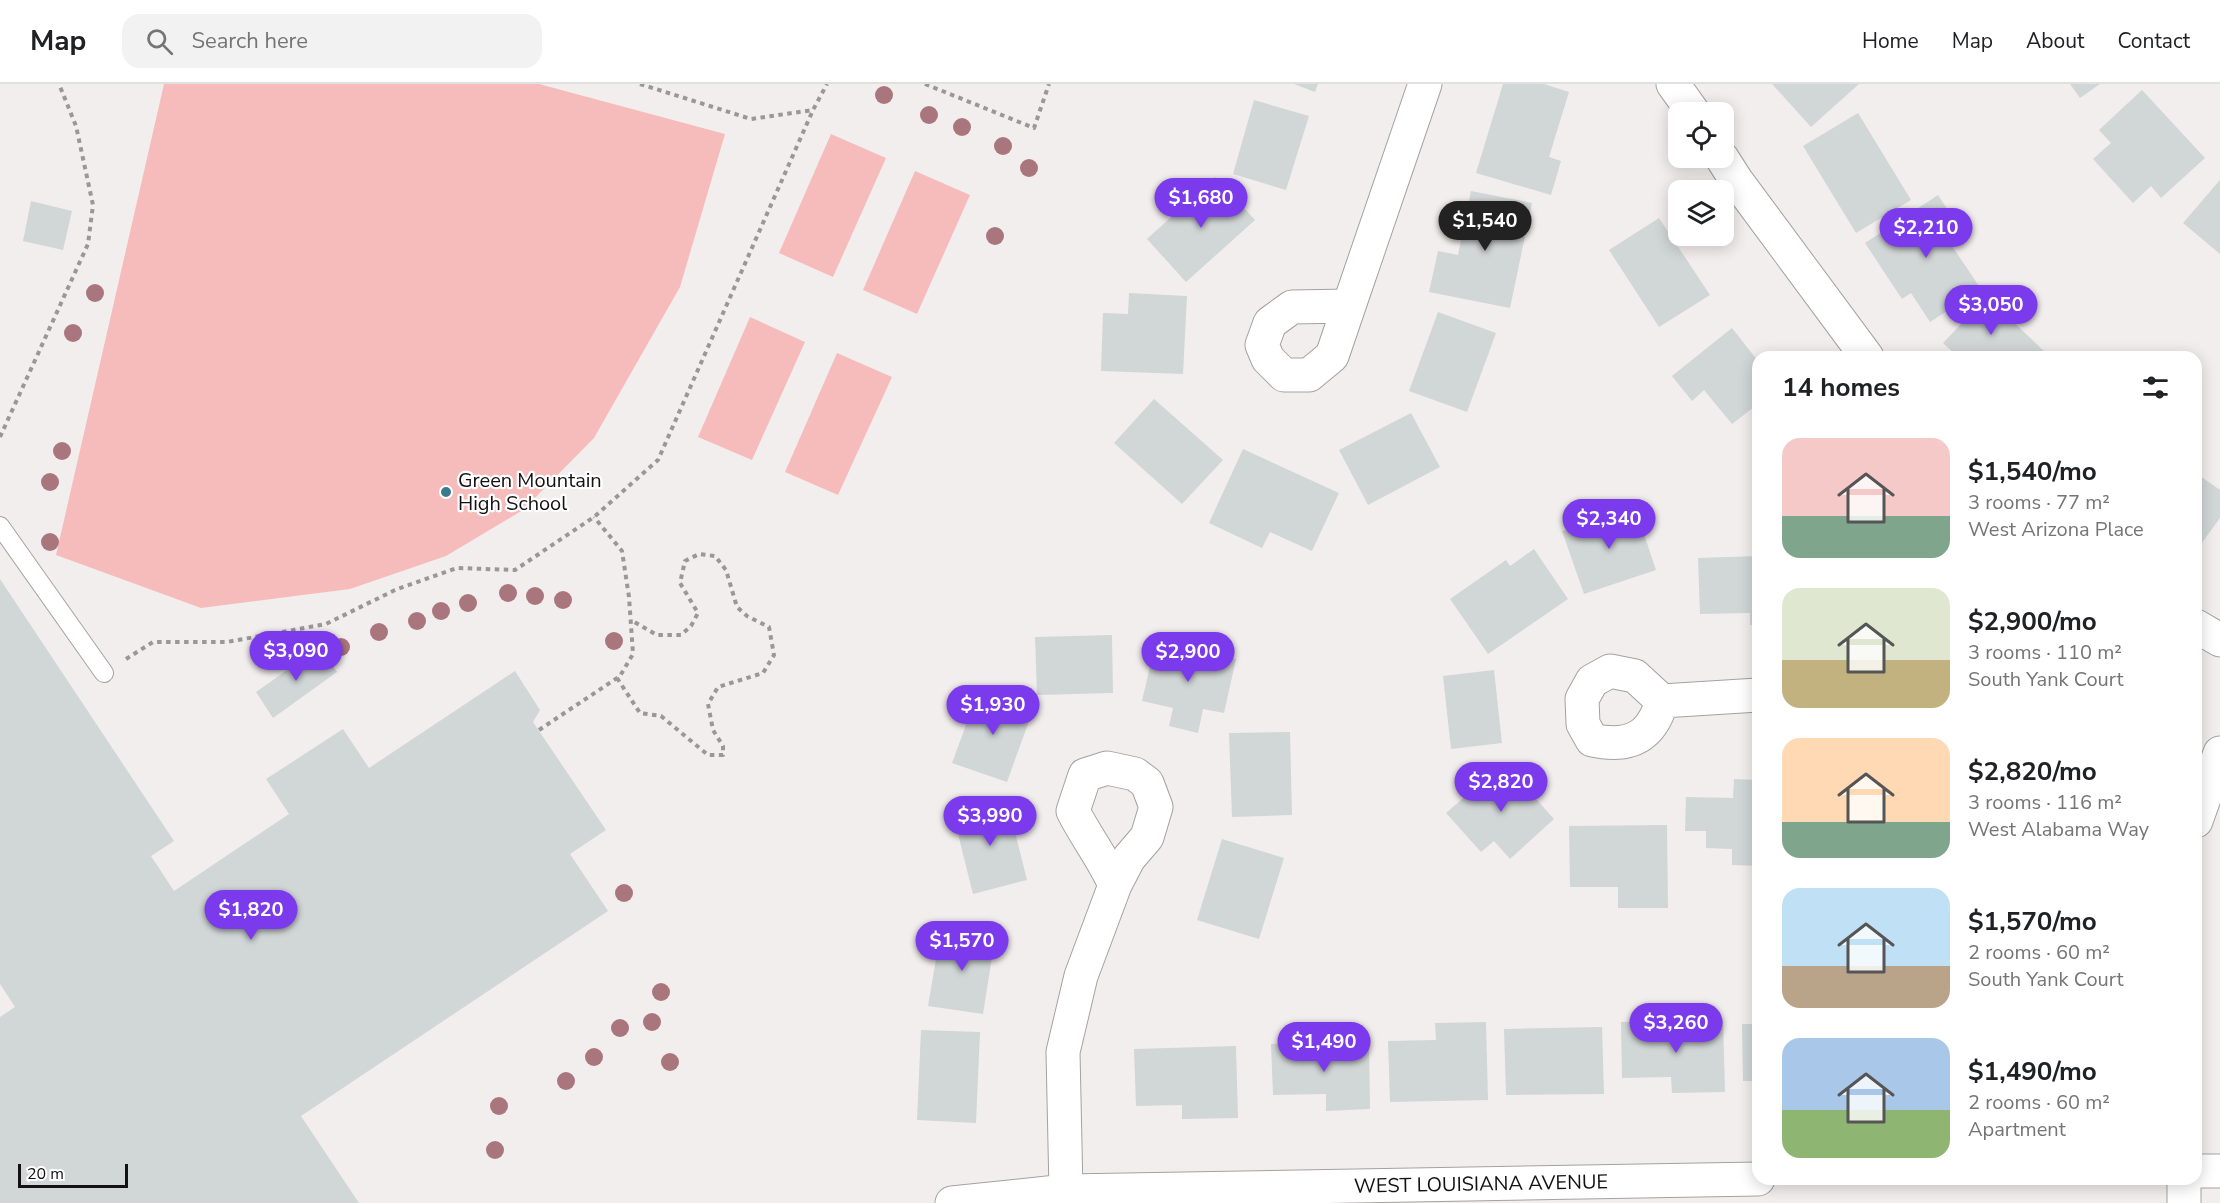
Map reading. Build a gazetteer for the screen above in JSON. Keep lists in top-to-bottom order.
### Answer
{
  "streets": {
    "street": ["WEST LOUISIANA AVENUE"]
  },
  "places": ["Green Mountain High School"],
  "scale_bar": "20 m",
  "page": {
    "header": "Map",
    "search": "Search here",
    "nav": [
      "Home",
      "Map",
      "About",
      "Contact"
    ],
    "price": [
      "$1,680",
      "$1,540",
      "$2,210",
      "$3,050",
      "$2,340",
      "$3,090",
      "$2,900",
      "$1,930",
      "$2,820",
      "$3,990",
      "$1,820",
      "$1,570",
      "$3,260",
      "$1,490"
    ],
    "heading": "14 homes",
    "list": [
      {
        "name": "$1,540/mo",
        "note": "3 rooms · 77 m² · West Arizona Place"
      },
      {
        "name": "$2,900/mo",
        "note": "3 rooms · 110 m² · South Yank Court"
      },
      {
        "name": "$2,820/mo",
        "note": "3 rooms · 116 m² · West Alabama Way"
      },
      {
        "name": "$1,570/mo",
        "note": "2 rooms · 60 m² · South Yank Court"
      },
      {
        "name": "$1,490/mo",
        "note": "2 rooms · 60 m² · Apartment"
      }
    ],
    "scale": "20 m"
  }
}
